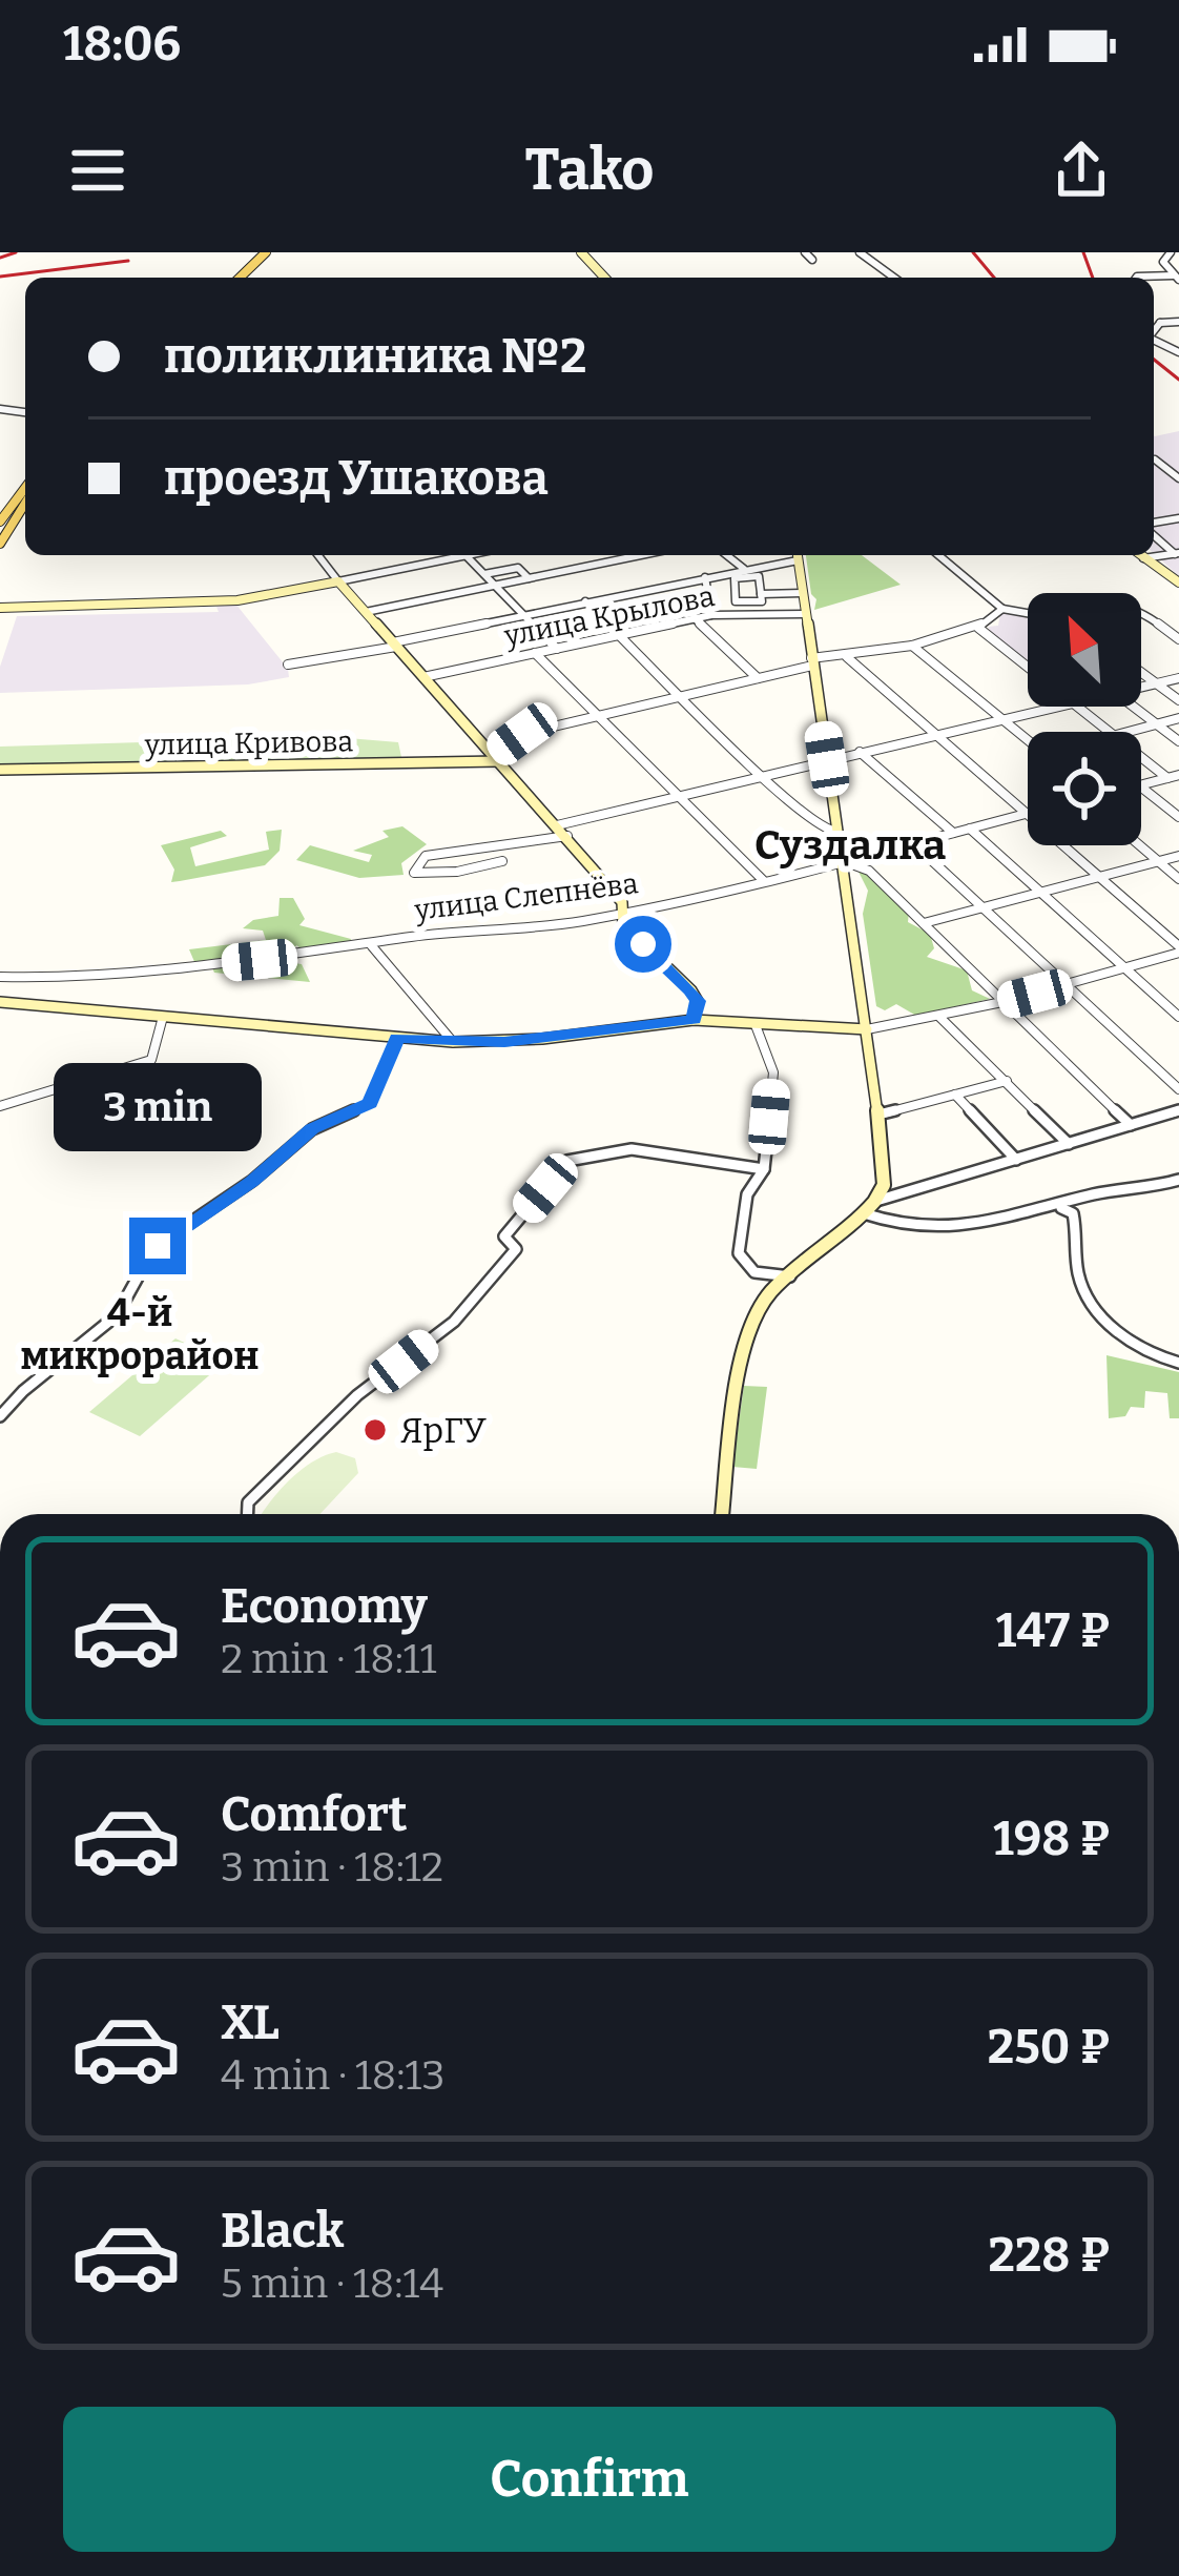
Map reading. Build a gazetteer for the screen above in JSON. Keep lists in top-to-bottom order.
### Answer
{
  "streets": {
    "street": ["улица Крылова", "улица Кривова", "улица Слепнёва"]
  },
  "districts": ["Суздалка", "4-й микрорайон"],
  "places": ["ЯрГУ"],
  "north": "top left",
  "page": {
    "status": "18:06",
    "header": "Tako",
    "banner": ["поликлиника №2", "проезд Ушакова"],
    "bubble": "3 min",
    "list": [
      {
        "name": "Economy",
        "note": "2 min · 18:11",
        "value": "147 ₽"
      },
      {
        "name": "Comfort",
        "note": "3 min · 18:12",
        "value": "198 ₽"
      },
      {
        "name": "XL",
        "note": "4 min · 18:13",
        "value": "250 ₽"
      },
      {
        "name": "Black",
        "note": "5 min · 18:14",
        "value": "228 ₽"
      }
    ],
    "buttons": "Confirm"
  }
}
